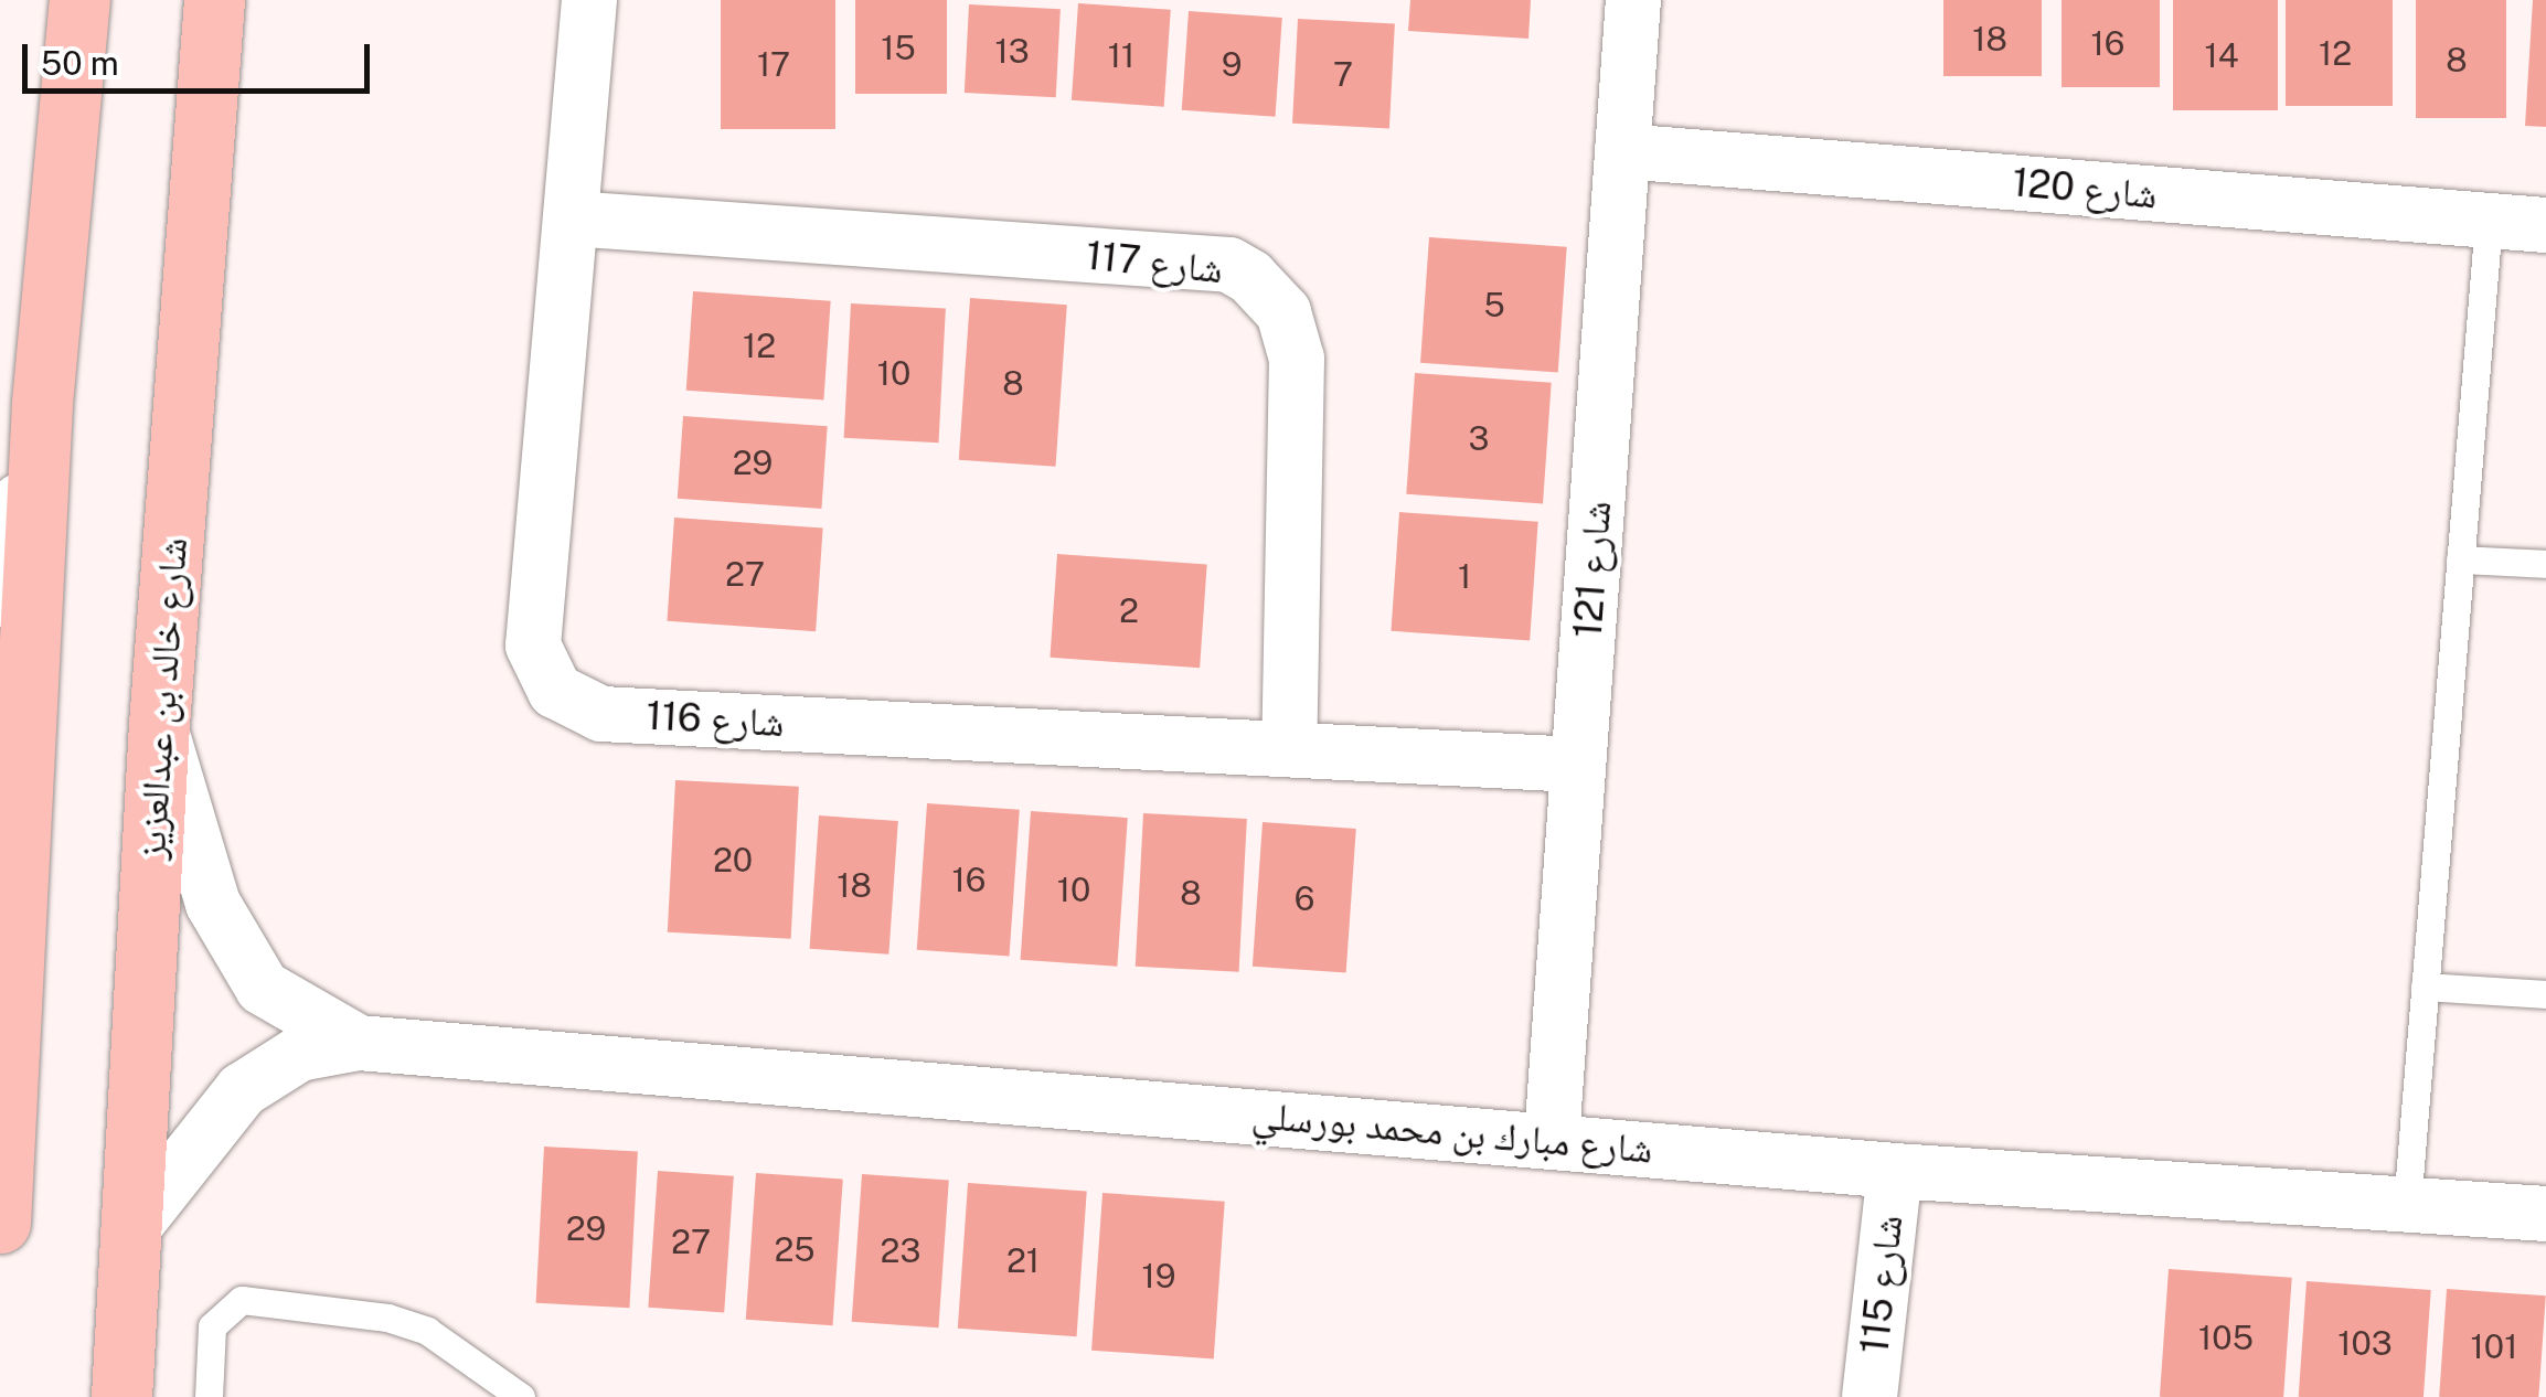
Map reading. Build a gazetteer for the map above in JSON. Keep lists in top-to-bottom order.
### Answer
{
  "streets": {
    "main road": ["شارع خالد بن عبدالعزيز"],
    "street": [
      "شارع 120",
      "شارع 117",
      "شارع 121",
      "شارع 116",
      "شارع مبارك بن محمد بورسلي",
      "شارع 115"
    ]
  },
  "crossings": [
    ["شارع 120", "شارع 121"],
    ["شارع 117", "شارع 116"],
    ["شارع 121", "شارع 116"],
    ["شارع 121", "شارع مبارك بن محمد بورسلي"],
    ["شارع خالد بن عبدالعزيز", "شارع مبارك بن محمد بورسلي"],
    ["شارع مبارك بن محمد بورسلي", "شارع 115"]
  ],
  "house_numbers": [
    "18",
    "16",
    "15",
    "13",
    "12",
    "11",
    "14",
    "8",
    "17",
    "9",
    "7",
    "5",
    "12",
    "10",
    "8",
    "3",
    "29",
    "27",
    "1",
    "2",
    "20",
    "16",
    "18",
    "10",
    "8",
    "6",
    "29",
    "27",
    "25",
    "23",
    "21",
    "19",
    "105",
    "103",
    "101"
  ],
  "scale_bar": "50 m"
}
